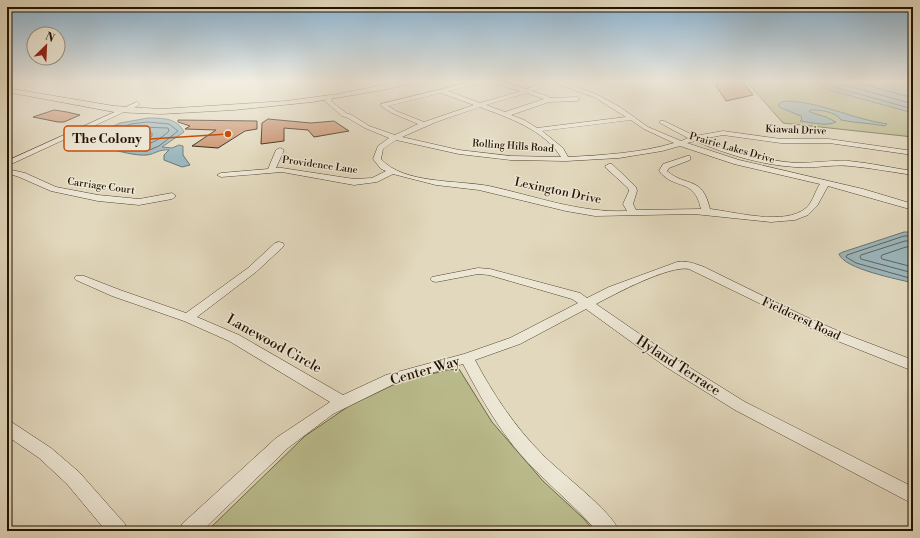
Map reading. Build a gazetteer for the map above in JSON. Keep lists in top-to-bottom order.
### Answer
{
  "streets": {
    "street": [
      "Kiawah Drive",
      "Rolling Hills Road",
      "Prairie Lakes Drive",
      "Providence Lane",
      "Carriage Court",
      "Lexington Drive",
      "Fieldcrest Road",
      "Lanewood Circle",
      "Hyland Terrace",
      "Center Way"
    ]
  },
  "crossings": [
    ["Kiawah Drive", "Rolling Hills Road"],
    ["Kiawah Drive", "Prairie Lakes Drive"],
    ["Rolling Hills Road", "Prairie Lakes Drive"],
    ["Prairie Lakes Drive", "Lexington Drive"],
    ["Providence Lane", "Lexington Drive"],
    ["Fieldcrest Road", "Center Way"],
    ["Lanewood Circle", "Center Way"],
    ["Hyland Terrace", "Center Way"]
  ],
  "places": ["The Colony"],
  "north": "top right"
}
